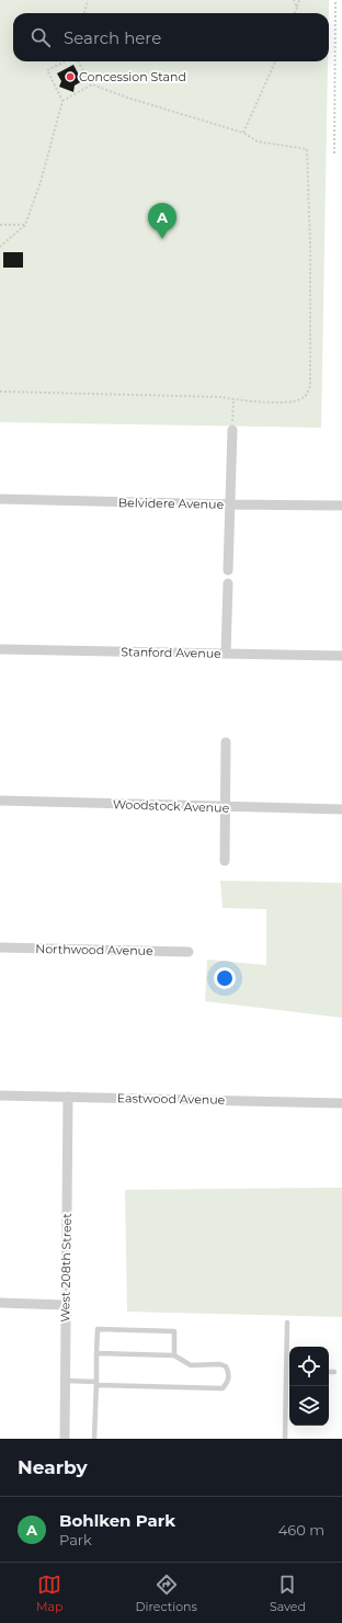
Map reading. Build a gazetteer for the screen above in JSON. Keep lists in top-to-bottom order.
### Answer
{
  "streets": {
    "street": [
      "Belvidere Avenue",
      "Stanford Avenue",
      "Woodstock Avenue",
      "Northwood Avenue",
      "Eastwood Avenue",
      "West 208th Street"
    ]
  },
  "crossings": [
    ["Eastwood Avenue", "West 208th Street"]
  ],
  "places": ["Concession Stand"],
  "page": {
    "search": "Search here",
    "pins": "A",
    "heading": "Nearby",
    "list": [
      {
        "mark": "A",
        "name": "Bohlken Park",
        "note": "Park",
        "value": "460 m"
      }
    ],
    "nav": ["Map", "Directions", "Saved"]
  }
}
